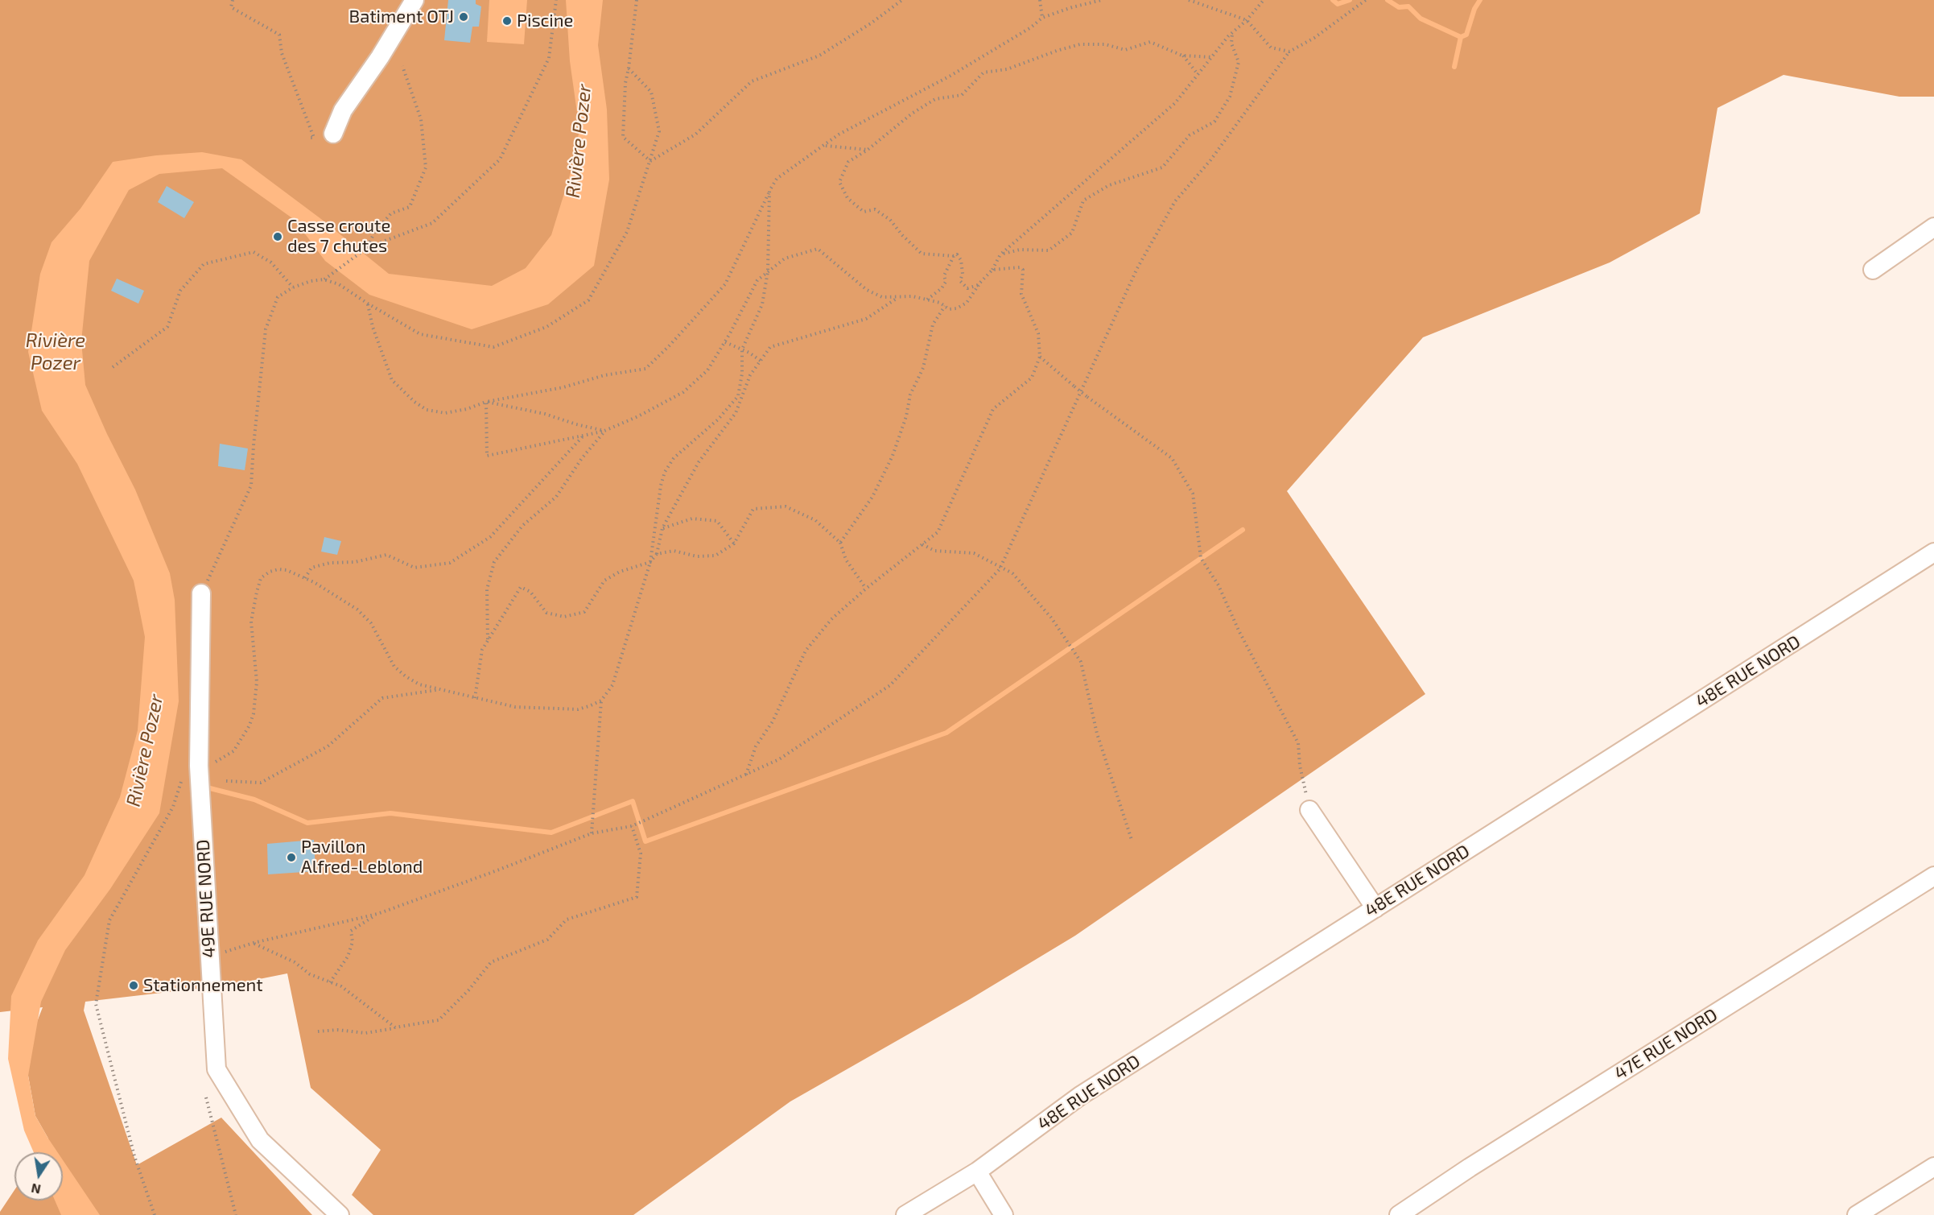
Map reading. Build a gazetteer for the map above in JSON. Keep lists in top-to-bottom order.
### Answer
{
  "streets": {
    "street": ["48E RUE NORD", "49E RUE NORD", "47E RUE NORD"]
  },
  "water": ["Rivière Pozer"],
  "places": [
    "Batiment OTJ",
    "Piscine",
    "Casse croute des 7 chutes",
    "Pavillon Alfred-Leblond",
    "Stationnement"
  ],
  "north": "bottom"
}
